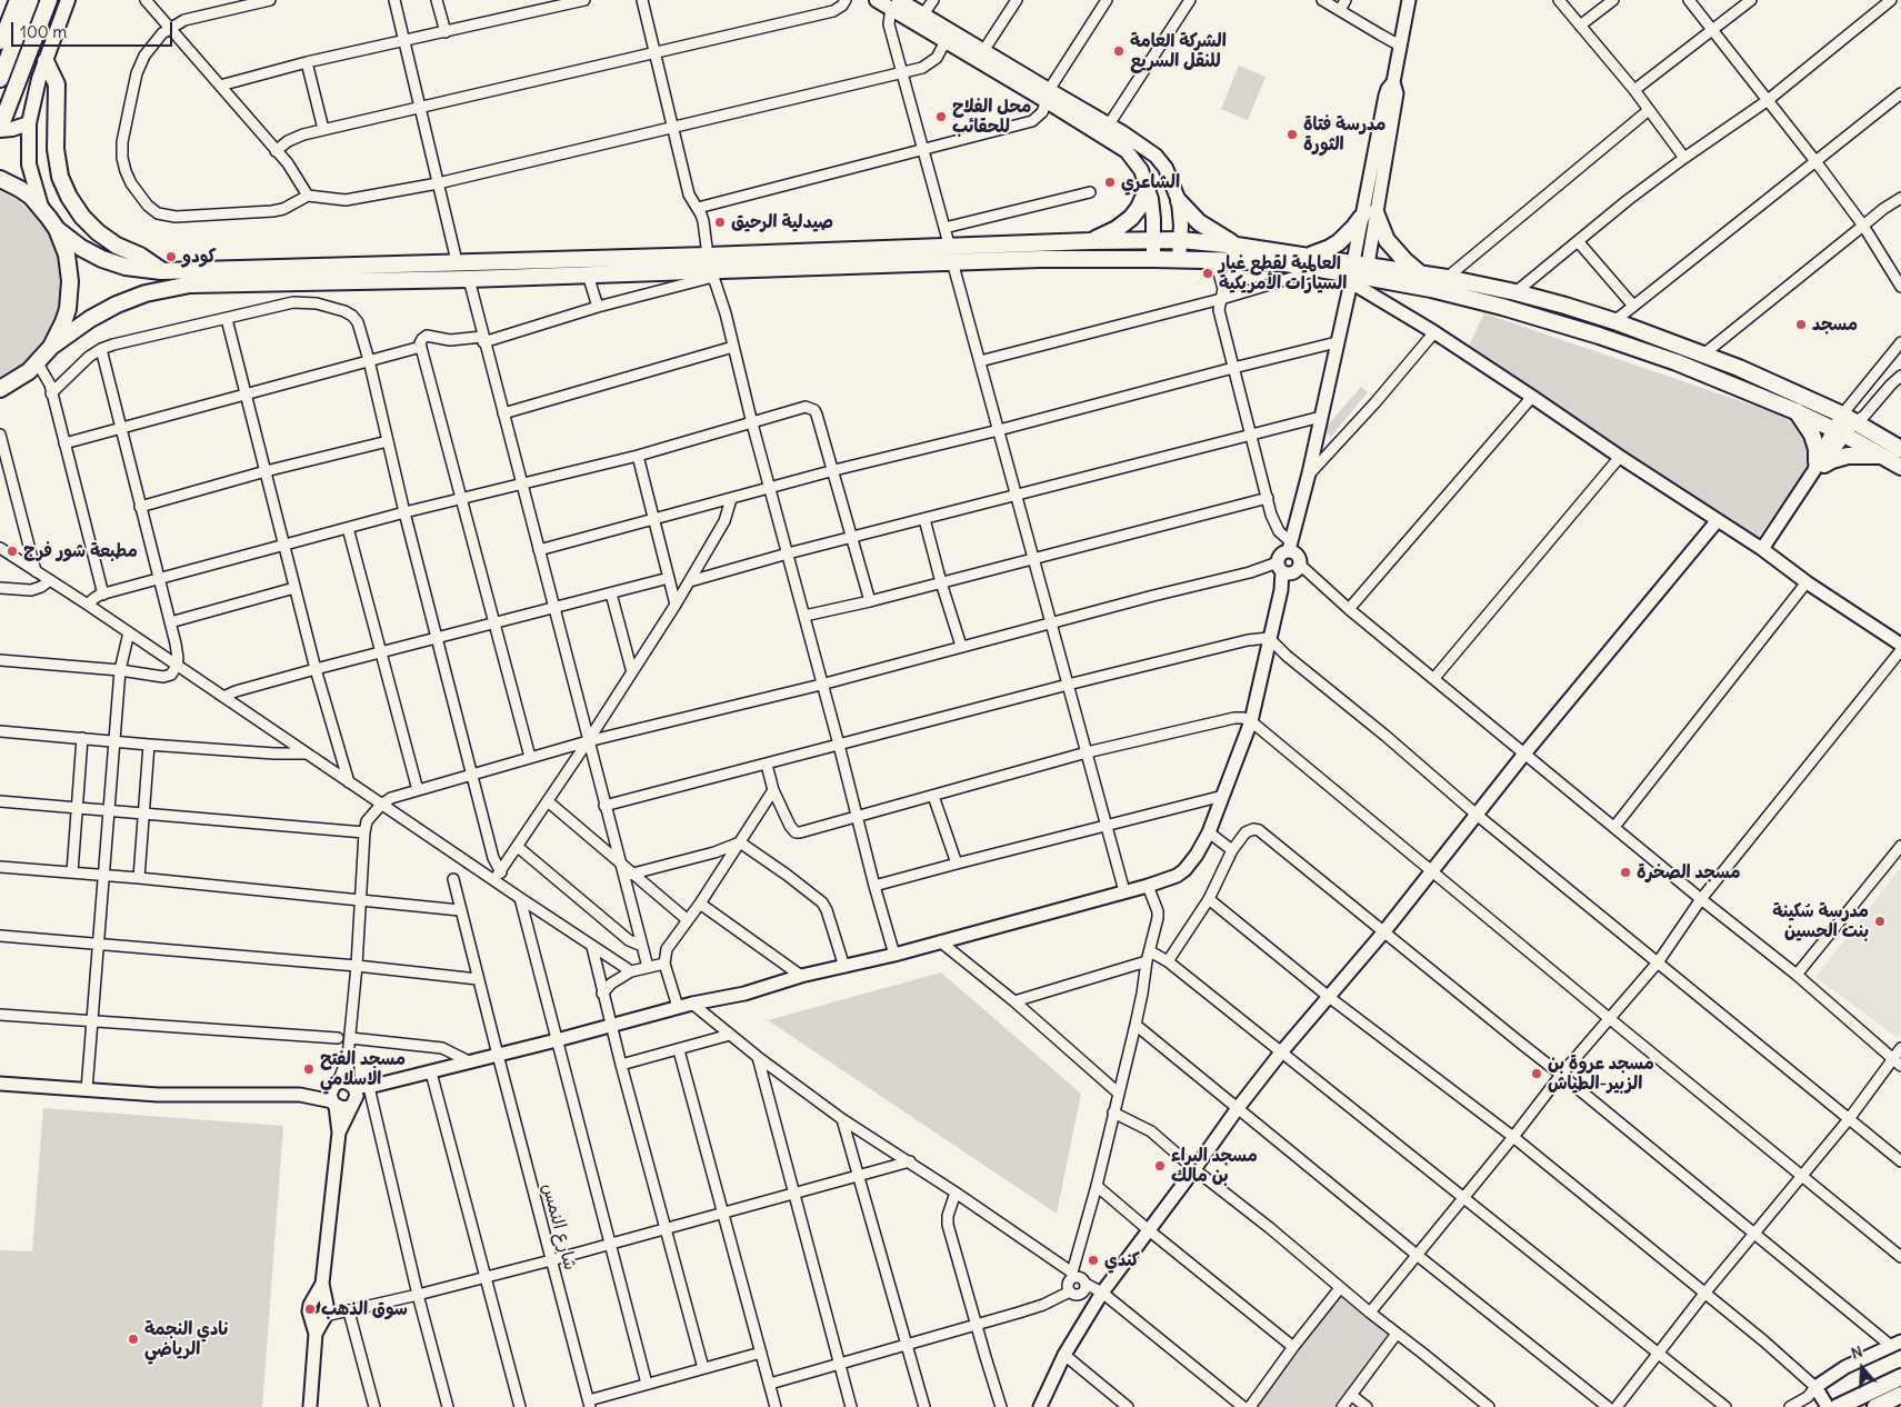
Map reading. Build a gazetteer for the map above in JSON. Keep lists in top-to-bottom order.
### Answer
{
  "streets": {
    "street": ["شارع النمس"]
  },
  "places": [
    "الشركة العامة للنقل السريع",
    "محل الفلاح للحقائب",
    "مدرسة فتاة الثورة",
    "الشاعري",
    "صيدلية الرحيق",
    "كودو",
    "العالمية لقطع غيار السيارات الأمريكية",
    "مسجد",
    "مطبعة شور فرج",
    "مسجد الصخرة",
    "مدرسة سُكينة بنت الحسين",
    "مسجد الفتح الاسلامي",
    "مسجد عروة بن الزبير-الطياش",
    "مسجد البراء بن مالك",
    "كندي",
    "سوق الذهب",
    "نادي النجمة الرياضي"
  ],
  "scale_bar": "100 m",
  "north": "top"
}
